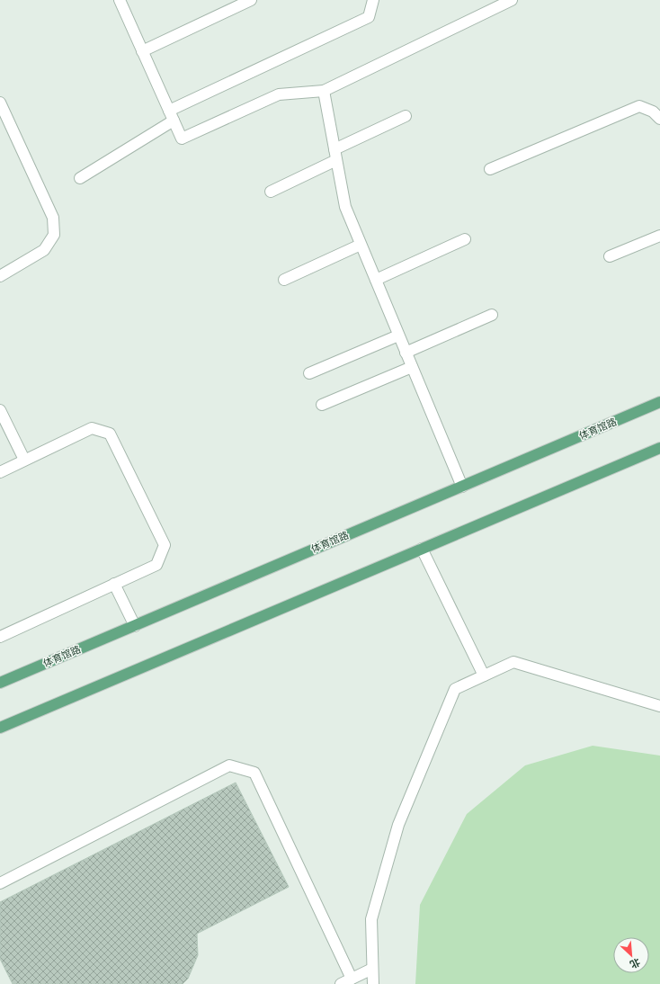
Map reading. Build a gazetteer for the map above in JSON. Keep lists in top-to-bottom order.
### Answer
{
  "streets": {
    "main road": ["体育馆路"]
  },
  "north": "bottom right"
}
